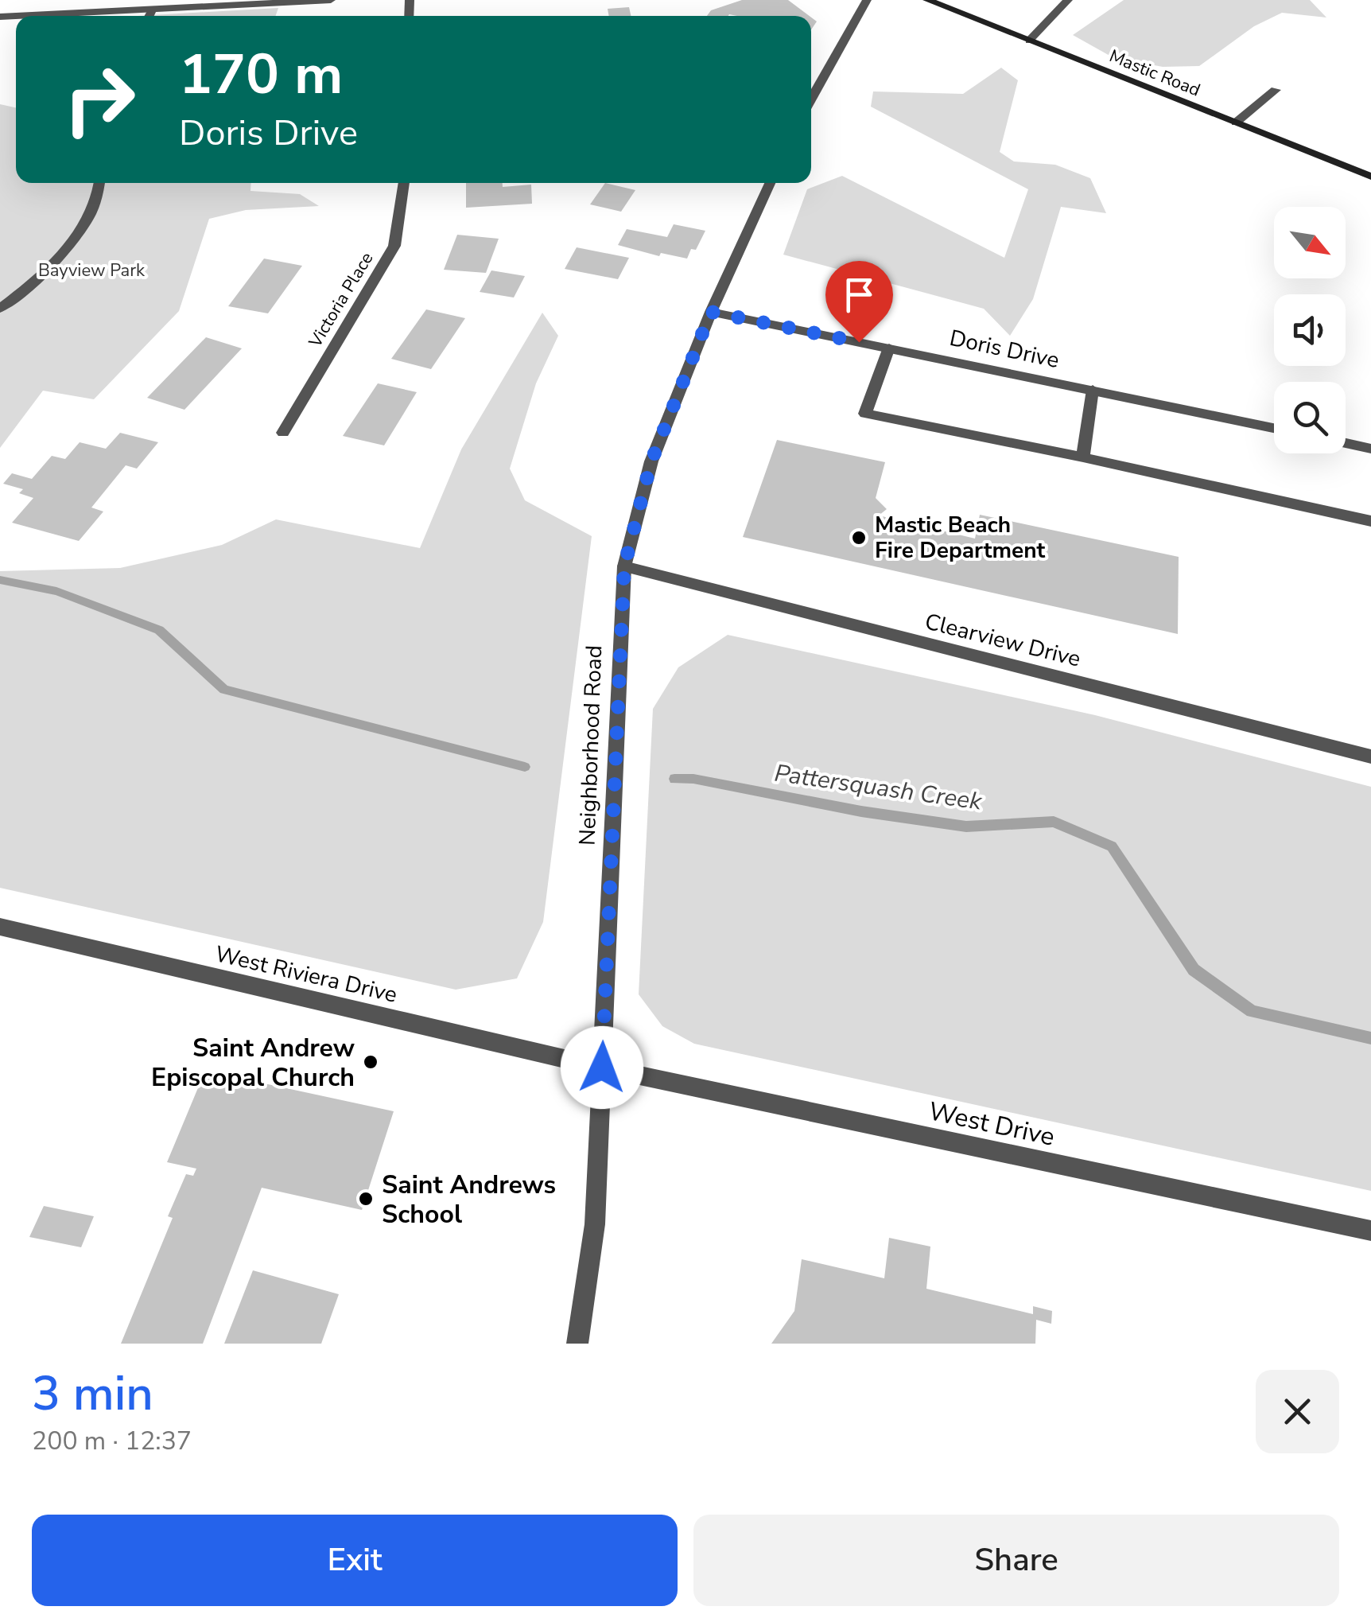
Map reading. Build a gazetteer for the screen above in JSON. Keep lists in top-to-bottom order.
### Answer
{
  "streets": {
    "main road": ["Mastic Road"],
    "street": [
      "Victoria Place",
      "Doris Drive",
      "Clearview Drive",
      "Neighborhood Road",
      "West Riviera Drive",
      "West Drive"
    ]
  },
  "crossings": [
    ["Doris Drive", "Neighborhood Road"],
    ["Clearview Drive", "Neighborhood Road"],
    ["Neighborhood Road", "West Riviera Drive"],
    ["Neighborhood Road", "West Drive"],
    ["West Riviera Drive", "West Drive"]
  ],
  "water": ["Pattersquash Creek"],
  "parks": ["Bayview Park"],
  "places": ["Mastic Beach Fire Department", "Saint Andrew Episcopal Church", "Saint Andrews School"],
  "north": "bottom right",
  "page": {
    "turn": ["170 m", "Doris Drive"],
    "heading": ["3 min", "200 m · 12:37"],
    "buttons": ["Exit", "Share"]
  }
}
